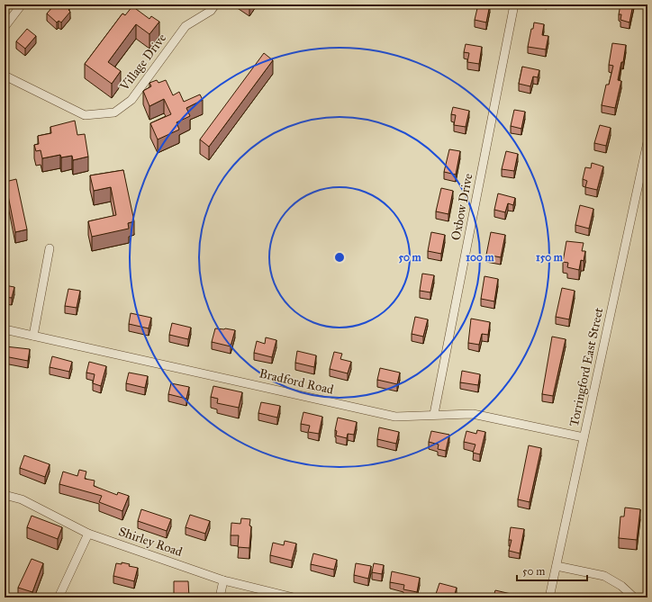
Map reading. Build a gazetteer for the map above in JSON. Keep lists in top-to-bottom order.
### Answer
{
  "streets": {
    "street": [
      "Village Drive",
      "Oxbow Drive",
      "Torringford East Street",
      "Bradford Road",
      "Shirley Road"
    ]
  },
  "crossings": [
    ["Oxbow Drive", "Bradford Road"],
    ["Torringford East Street", "Bradford Road"]
  ],
  "scale_bar": "50 m",
  "rings": ["50 m", "100 m", "150 m"]
}
